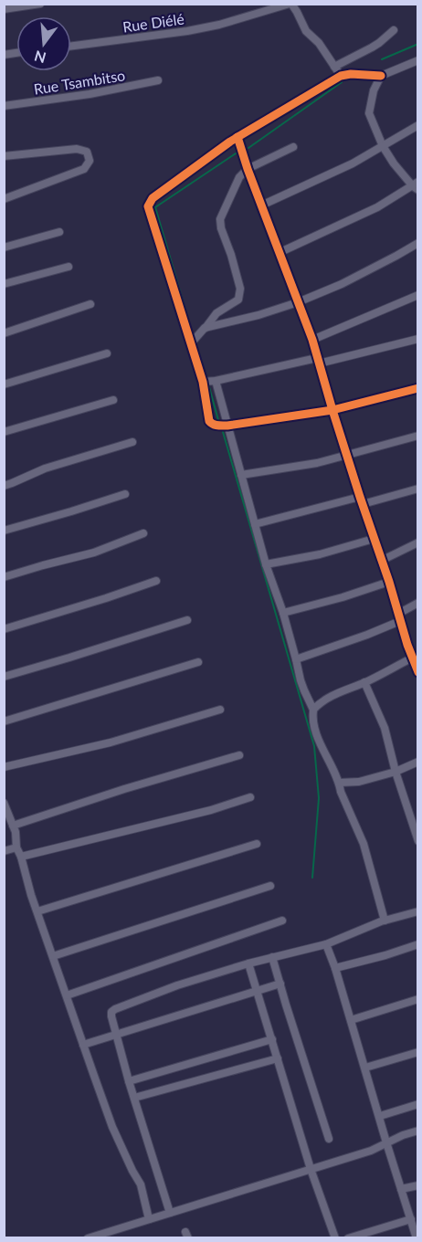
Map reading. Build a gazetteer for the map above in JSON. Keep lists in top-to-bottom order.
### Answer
{
  "streets": {
    "street": ["Rue Diélé", "Rue Tsambitso"]
  },
  "north": "bottom"
}
